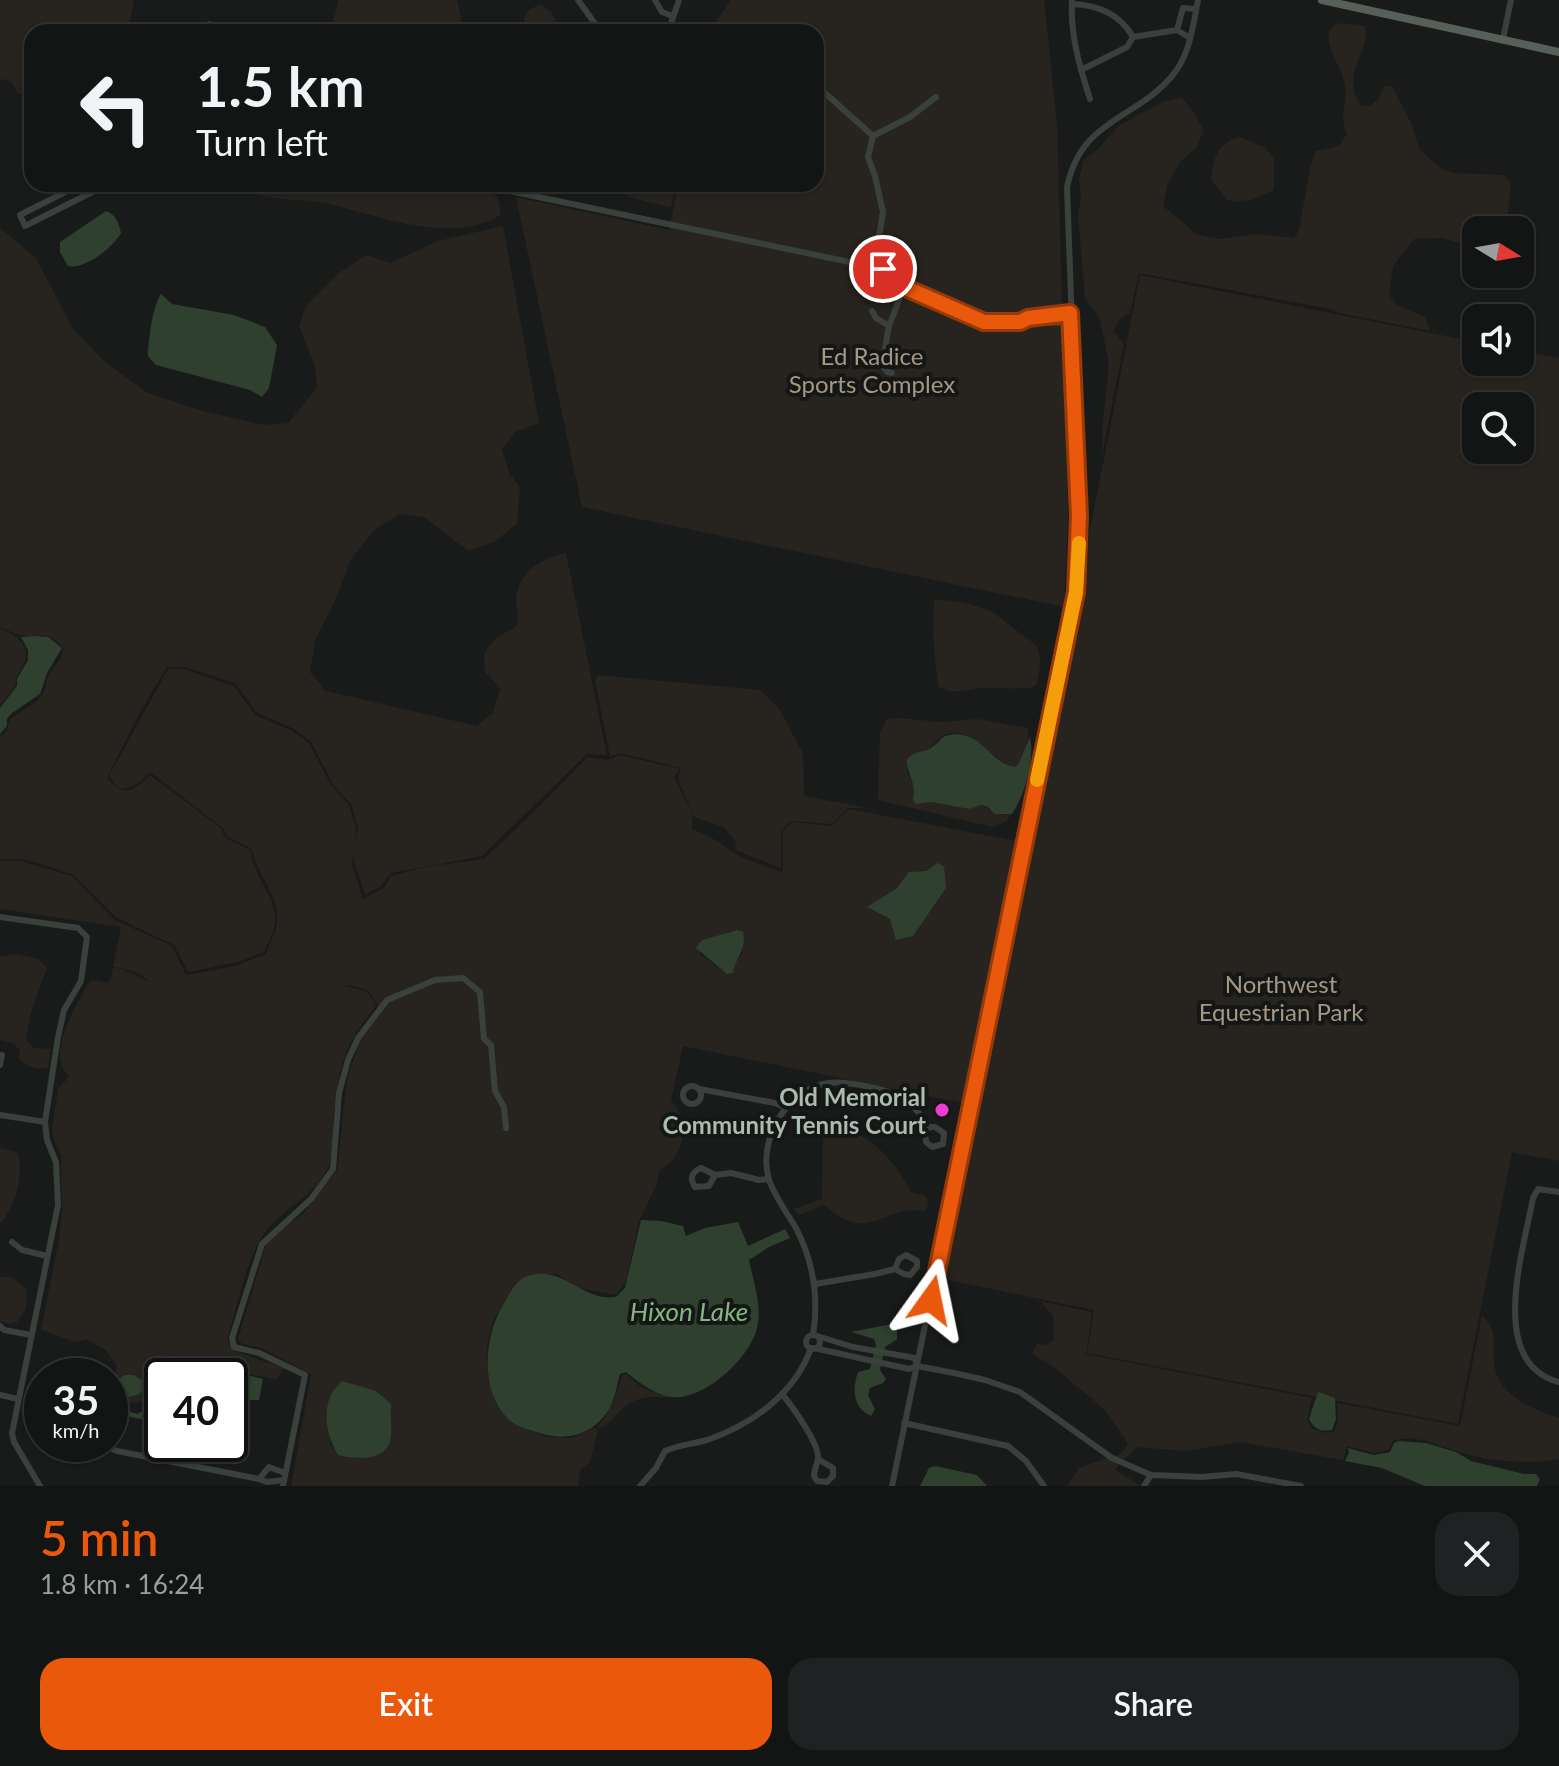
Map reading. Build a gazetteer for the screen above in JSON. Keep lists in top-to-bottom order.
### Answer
{
  "water": ["Hixon Lake"],
  "parks": ["Ed Radice Sports Complex", "Northwest Equestrian Park"],
  "places": ["Old Memorial Community Tennis Court"],
  "north": "right",
  "page": {
    "turn": ["1.5 km", "Turn left"],
    "speed": "35 km/h",
    "limit": "40",
    "heading": ["5 min", "1.8 km · 16:24"],
    "buttons": ["Exit", "Share"]
  }
}
